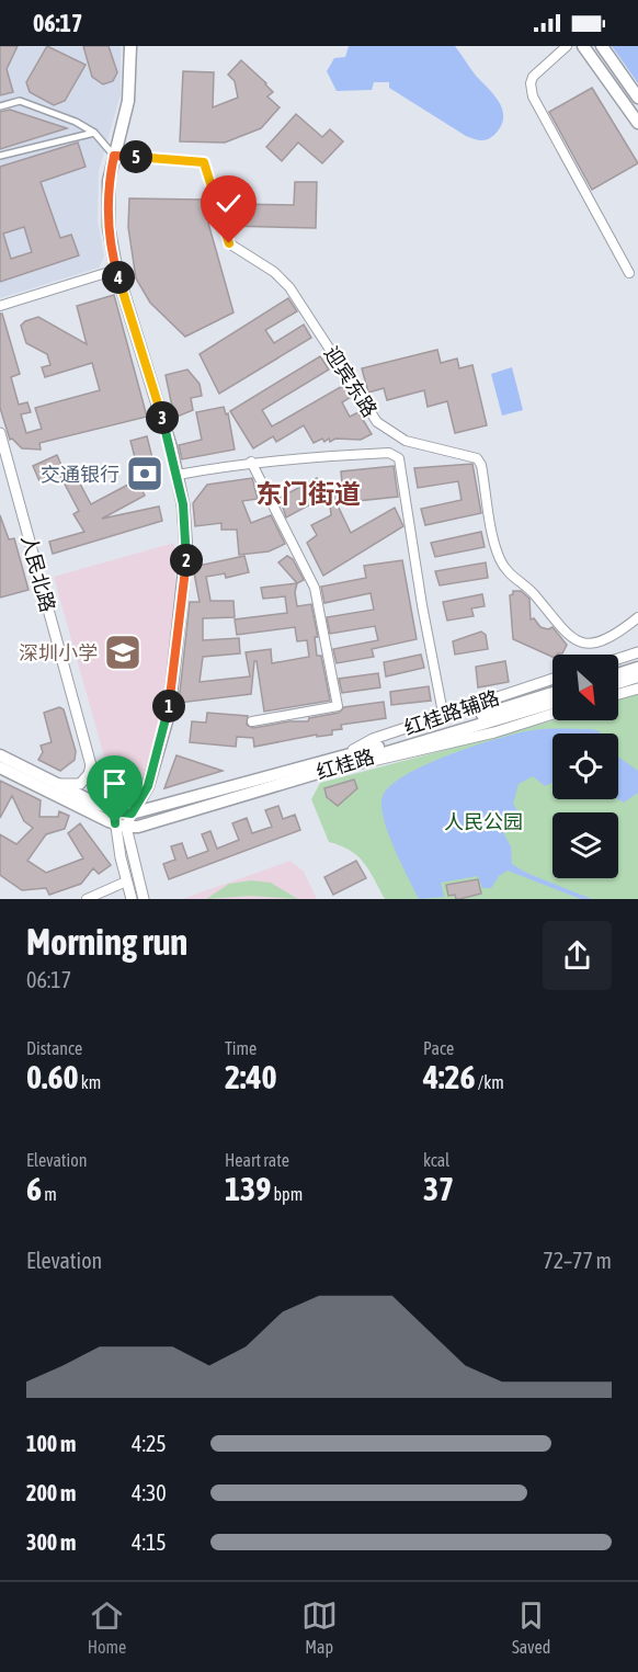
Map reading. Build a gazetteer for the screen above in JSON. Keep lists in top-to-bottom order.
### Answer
{
  "streets": {
    "main road": ["红桂路"],
    "street": ["迎宾东路", "人民北路", "红桂路辅路"]
  },
  "crossings": [
    ["人民北路", "红桂路"],
    ["红桂路辅路", "红桂路"]
  ],
  "districts": ["东门街道"],
  "parks": ["人民公园"],
  "places": {
    "bank": ["交通银行"],
    "school or university": ["深圳小学"]
  },
  "north": "bottom right",
  "page": {
    "status": "06:17",
    "pins": [
      "5",
      "4",
      "3",
      "2",
      "1"
    ],
    "heading": ["Morning run", "06:17"],
    "stats": [
      ["Distance", "0.60 km"],
      ["Time", "2:40"],
      ["Pace", "4:26 /km"],
      ["Elevation", "6 m"],
      ["Heart rate", "139 bpm"],
      ["kcal", "37"]
    ],
    "chart": ["Elevation", "72–77 m"],
    "list": [
      {
        "name": "100 m",
        "note": "4:25"
      },
      {
        "name": "200 m",
        "note": "4:30"
      },
      {
        "name": "300 m",
        "note": "4:15"
      }
    ],
    "tabs": ["Home", "Map", "Saved"]
  }
}
